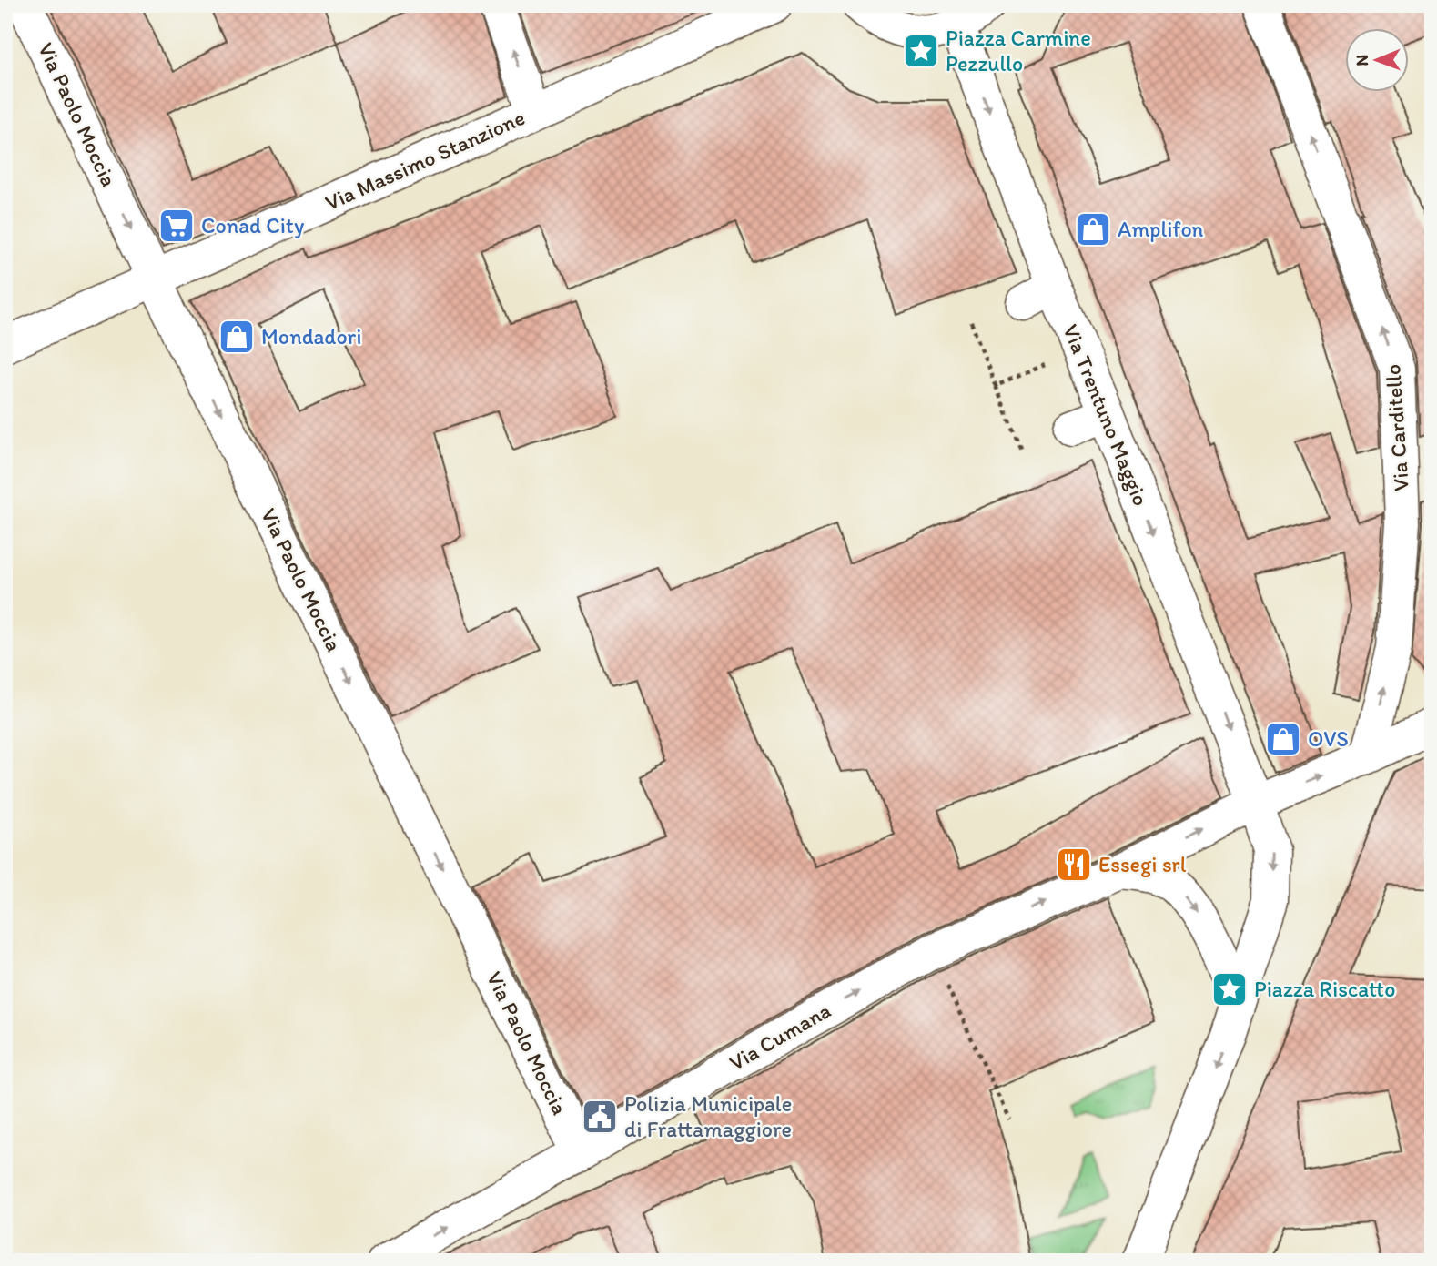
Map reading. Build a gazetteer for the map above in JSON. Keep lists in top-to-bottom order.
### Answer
{
  "streets": {
    "street": [
      "Via Paolo Moccia",
      "Via Massimo Stanzione",
      "Via Trentuno Maggio",
      "Via Carditello",
      "Via Cumana"
    ]
  },
  "crossings": [
    ["Via Paolo Moccia", "Via Massimo Stanzione"],
    ["Via Paolo Moccia", "Via Cumana"]
  ],
  "one_way": [
    "Via Paolo Moccia",
    "Via Trentuno Maggio",
    "Via Carditello",
    "Via Cumana"
  ],
  "places": {
    "place": ["Piazza Carmine Pezzullo", "Piazza Riscatto"],
    "supermarket": ["Conad City"],
    "shop": ["Amplifon", "Mondadori", "OVS"],
    "restaurant": ["Essegi srl"],
    "public building": ["Polizia Municipale di Frattamaggiore"]
  },
  "north": "left"
}
